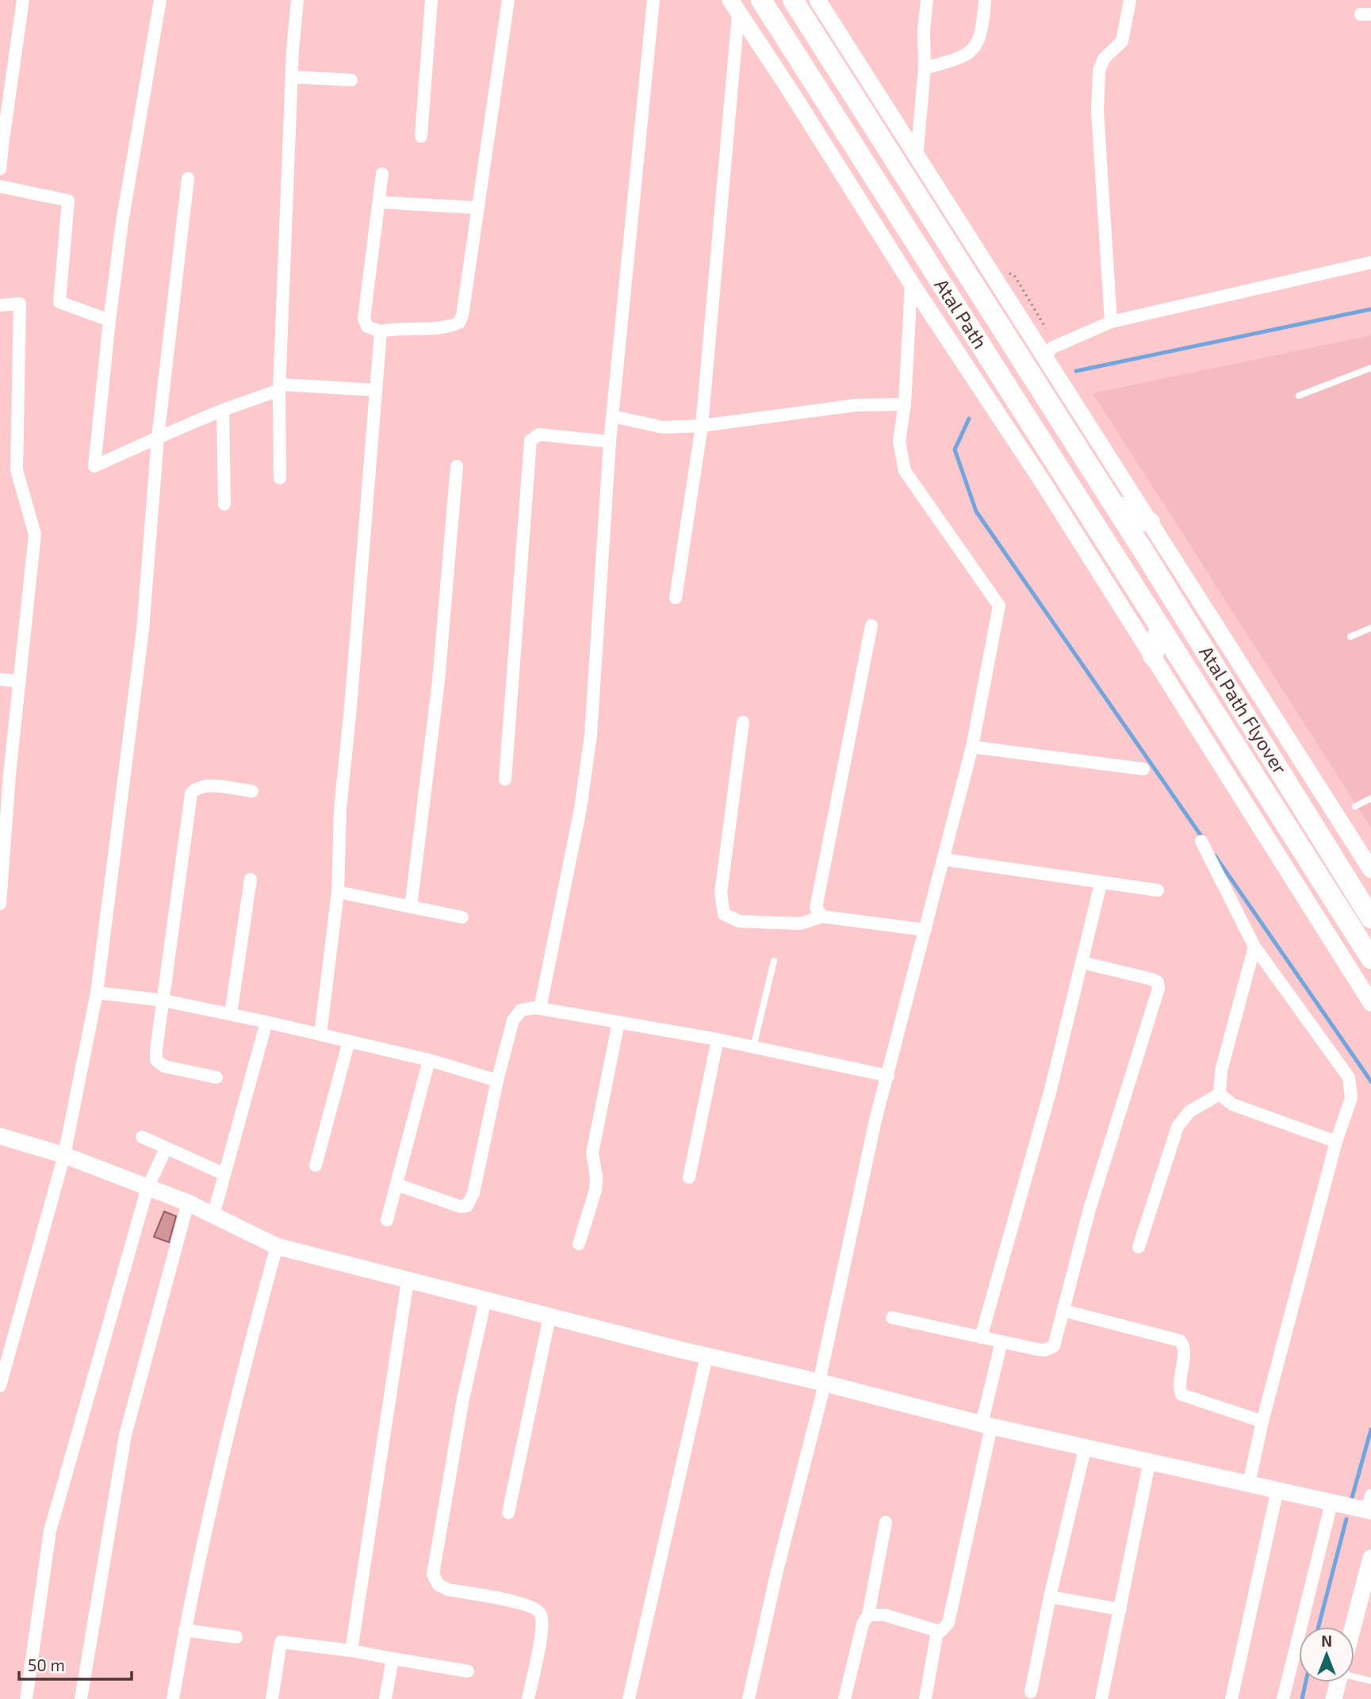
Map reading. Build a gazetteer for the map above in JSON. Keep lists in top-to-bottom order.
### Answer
{
  "streets": {
    "main road": ["Atal Path", "Atal Path Flyover"]
  },
  "crossings": [
    ["Atal Path", "Atal Path Flyover"]
  ],
  "scale_bar": "50 m",
  "north": "top"
}
